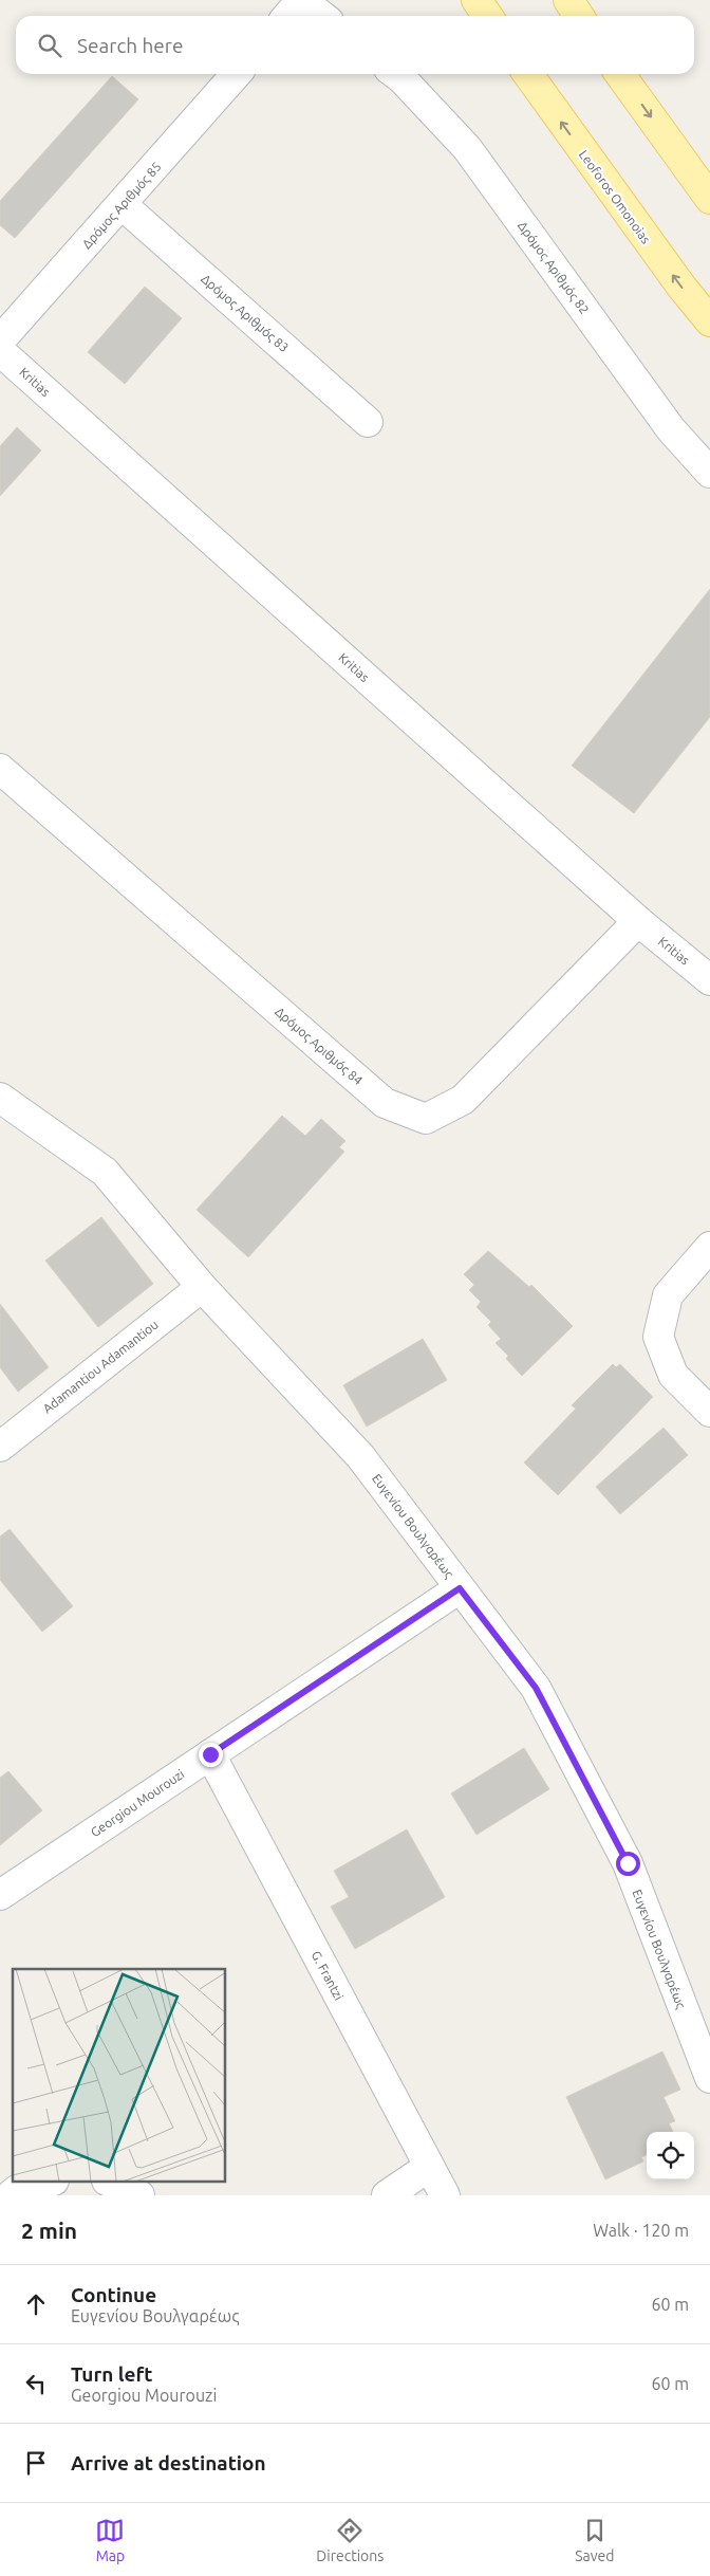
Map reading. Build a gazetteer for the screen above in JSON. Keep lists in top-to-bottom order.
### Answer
{
  "streets": {
    "main road": ["Leoforos Omonoias"],
    "street": [
      "Δρόμος Αριθμός 85",
      "Δρόμος Αριθμός 82",
      "Δρόμος Αριθμός 83",
      "Kritias",
      "Δρόμος Αριθμός 84",
      "Adamantiou Adamantiou",
      "Ευγενίου Βουλγαρέως",
      "Georgiou Mourouzi",
      "G. Frantzi"
    ]
  },
  "crossings": [
    ["Δρόμος Αριθμός 85", "Δρόμος Αριθμός 83"],
    ["Kritias", "Δρόμος Αριθμός 84"],
    ["Adamantiou Adamantiou", "Ευγενίου Βουλγαρέως"],
    ["Ευγενίου Βουλγαρέως", "Georgiou Mourouzi"],
    ["Georgiou Mourouzi", "G. Frantzi"]
  ],
  "page": {
    "search": "Search here",
    "heading": ["2 min", "Walk · 120 m"],
    "list": [
      ["Continue", "Ευγενίου Βουλγαρέως", "60 m"],
      ["Turn left", "Georgiou Mourouzi", "60 m"],
      "Arrive at destination"
    ],
    "nav": ["Map", "Directions", "Saved"]
  }
}
